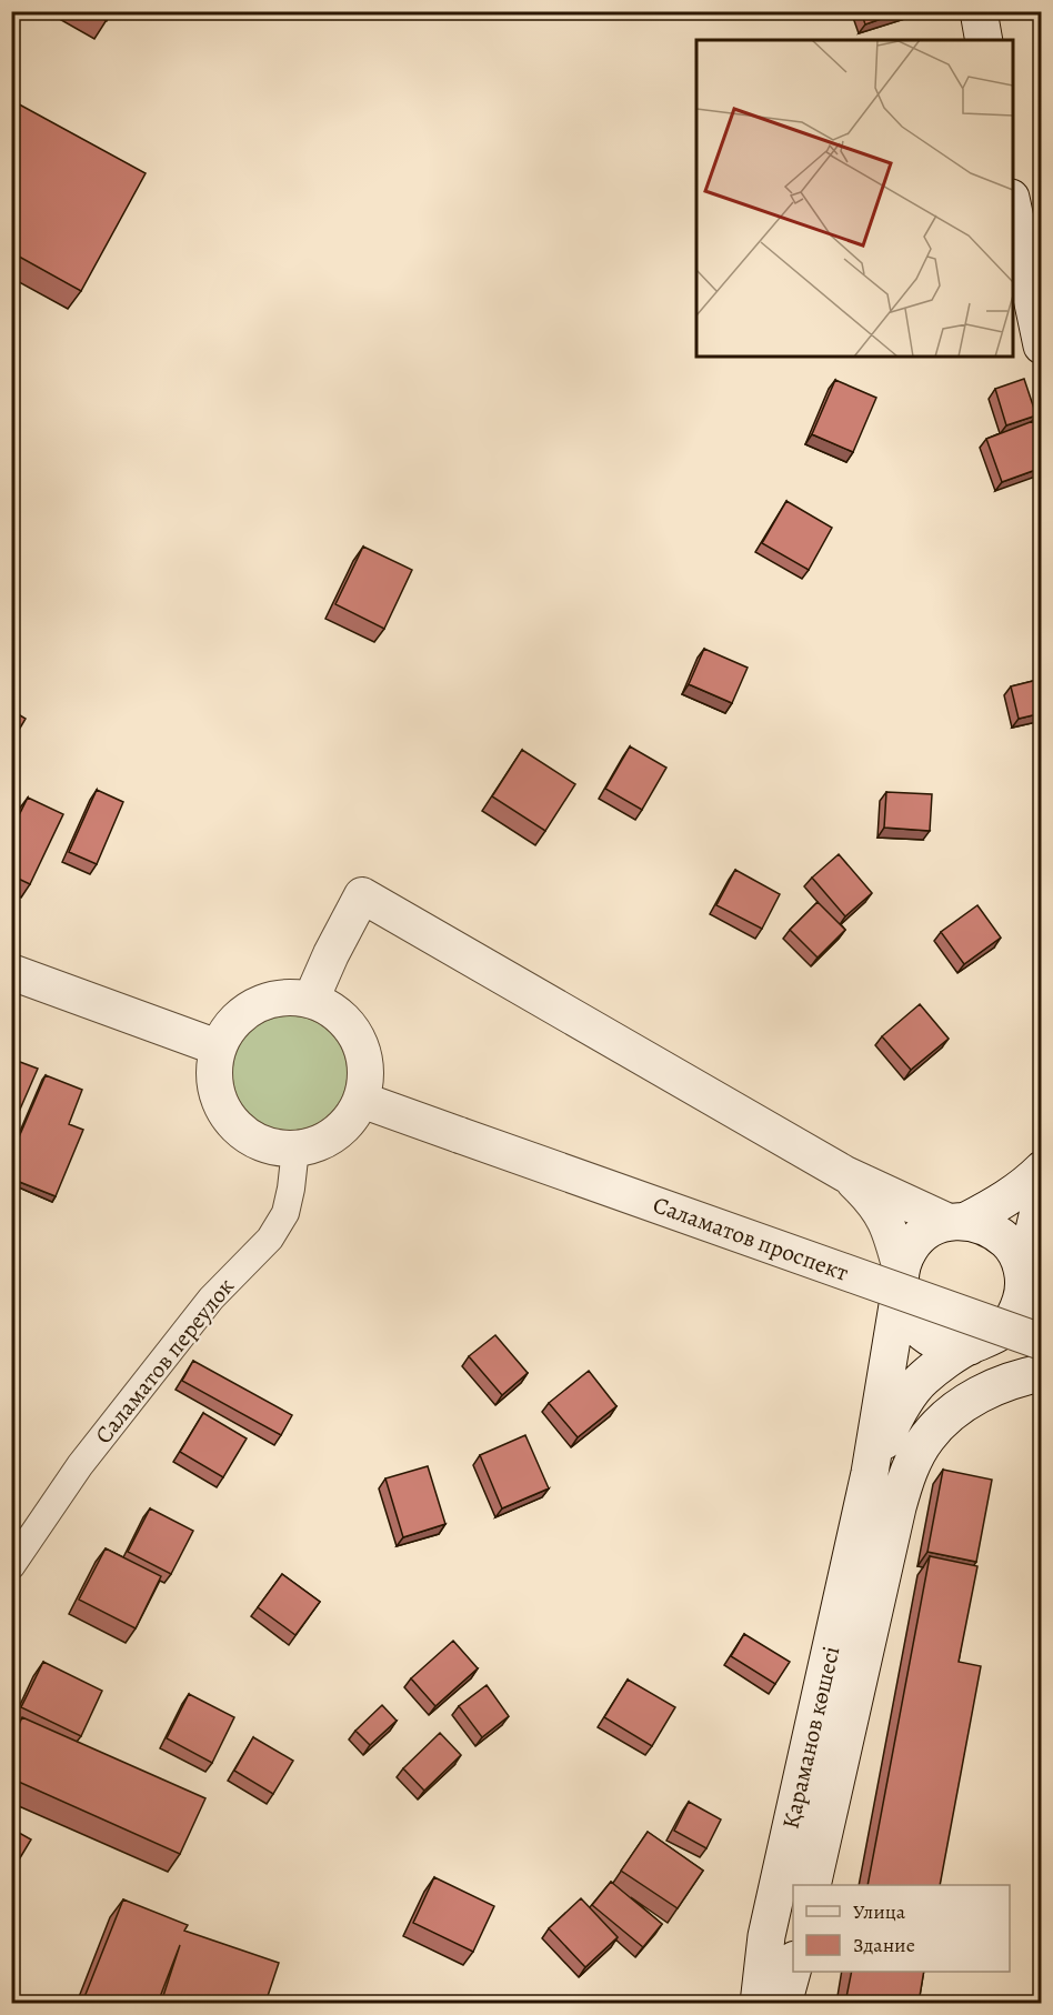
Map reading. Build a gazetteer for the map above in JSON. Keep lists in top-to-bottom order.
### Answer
{
  "streets": {
    "main road": ["Қараманов көшесі"],
    "street": ["Саламатов проспект", "Саламатов переулок"]
  },
  "crossings": [
    ["Саламатов проспект", "Саламатов переулок"]
  ],
  "legend": ["Улица", "Здание"]
}
